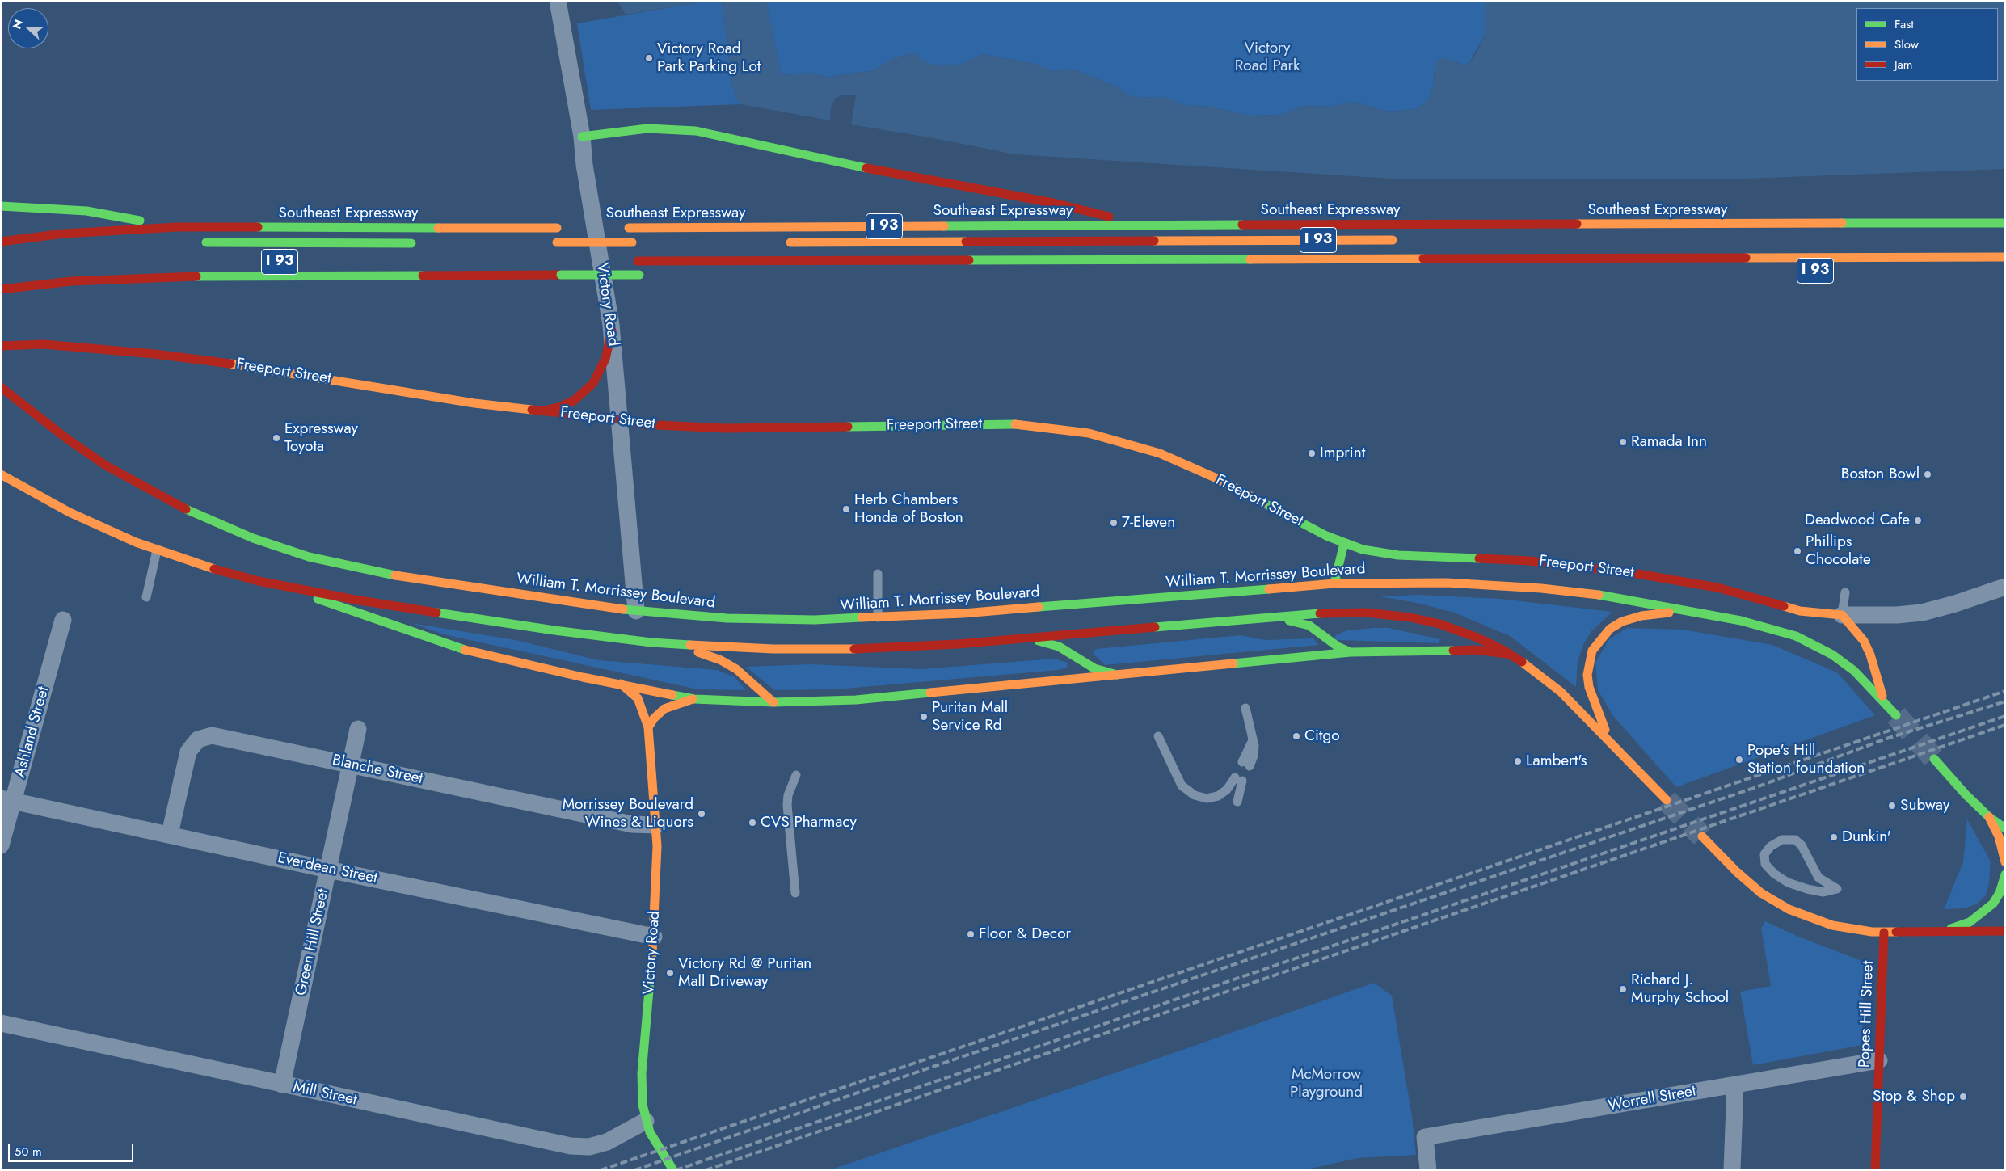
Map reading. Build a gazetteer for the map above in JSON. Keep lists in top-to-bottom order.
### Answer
{
  "streets": {
    "main road": [
      "Southeast Expressway",
      "I 93",
      "Victory Road",
      "Freeport Street",
      "William T. Morrissey Boulevard",
      "Popes Hill Street"
    ],
    "street": [
      "Ashland Street",
      "Blanche Street",
      "Everdean Street",
      "Green Hill Street",
      "Mill Street",
      "Worrell Street"
    ]
  },
  "crossings": [
    ["Victory Road", "Freeport Street"],
    ["Victory Road", "William T. Morrissey Boulevard"],
    ["Victory Road", "Blanche Street"],
    ["Victory Road", "Everdean Street"],
    ["Victory Road", "Mill Street"],
    ["Ashland Street", "Everdean Street"],
    ["Blanche Street", "Everdean Street"],
    ["Blanche Street", "Green Hill Street"],
    ["Everdean Street", "Green Hill Street"],
    ["Green Hill Street", "Mill Street"],
    ["Popes Hill Street", "Worrell Street"]
  ],
  "parks": ["Victory Road Park", "McMorrow Playground"],
  "places": [
    "Victory Road Park Parking Lot",
    "Expressway Toyota",
    "Ramada Inn",
    "Imprint",
    "Boston Bowl",
    "Herb Chambers Honda of Boston",
    "Deadwood Cafe",
    "7-Eleven",
    "Phillips Chocolate",
    "Puritan Mall Service Rd",
    "Citgo",
    "Pope's Hill Station foundation",
    "Lambert's",
    "Subway",
    "Morrissey Boulevard Wines & Liquors",
    "CVS Pharmacy",
    "Dunkin'",
    "Floor & Decor",
    "Victory Rd @ Puritan Mall Driveway",
    "Richard J. Murphy School",
    "Stop & Shop"
  ],
  "legend": ["Fast", "Slow", "Jam"],
  "scale_bar": "50 m",
  "north": "left"
}
